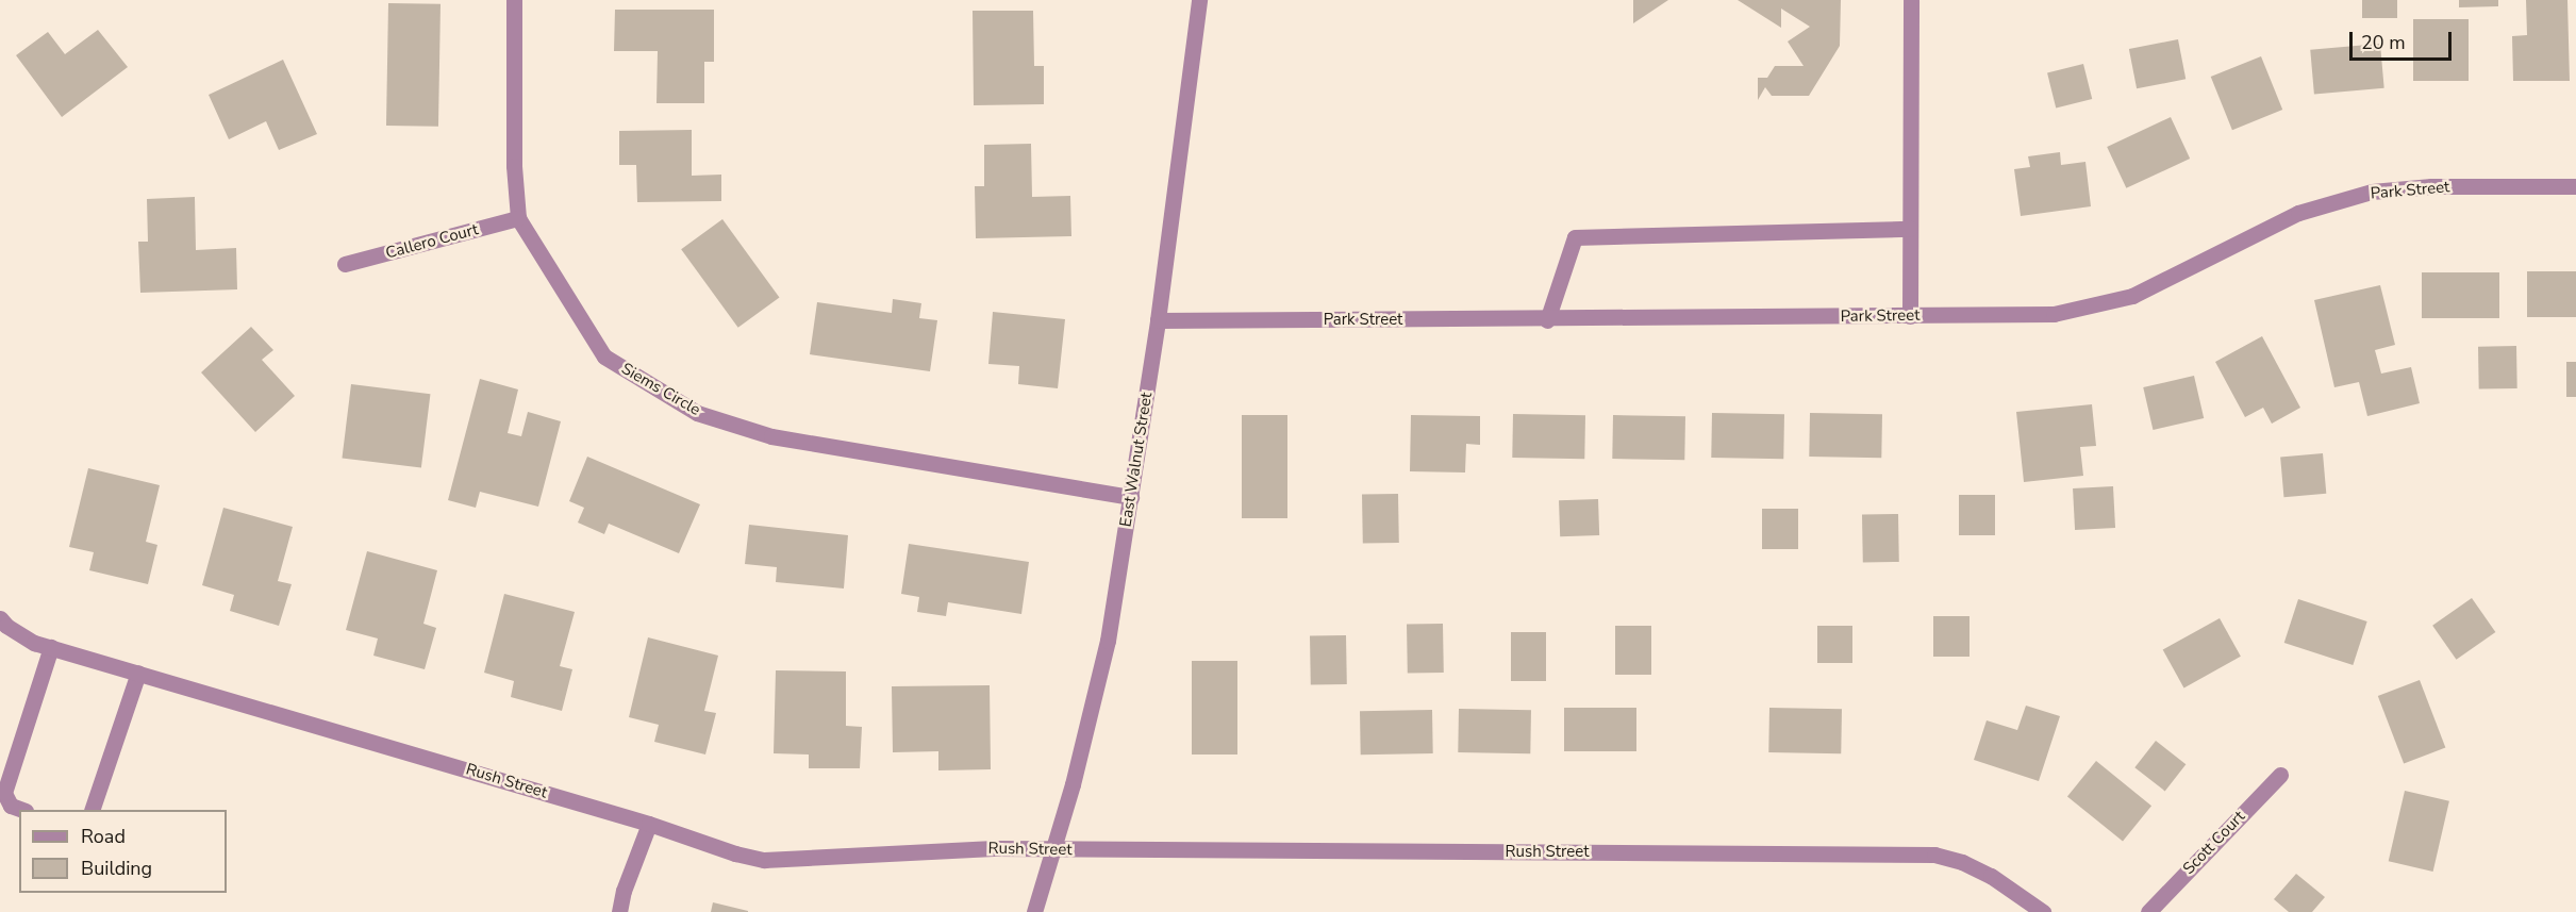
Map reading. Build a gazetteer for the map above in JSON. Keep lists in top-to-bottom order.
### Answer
{
  "streets": {
    "street": [
      "Park Street",
      "Callero Court",
      "Siems Circle",
      "East Walnut Street",
      "Rush Street",
      "Scott Court"
    ]
  },
  "crossings": [
    ["Park Street", "East Walnut Street"],
    ["Callero Court", "Siems Circle"],
    ["Siems Circle", "East Walnut Street"],
    ["East Walnut Street", "Rush Street"]
  ],
  "legend": ["Road", "Building"],
  "scale_bar": "20 m"
}
